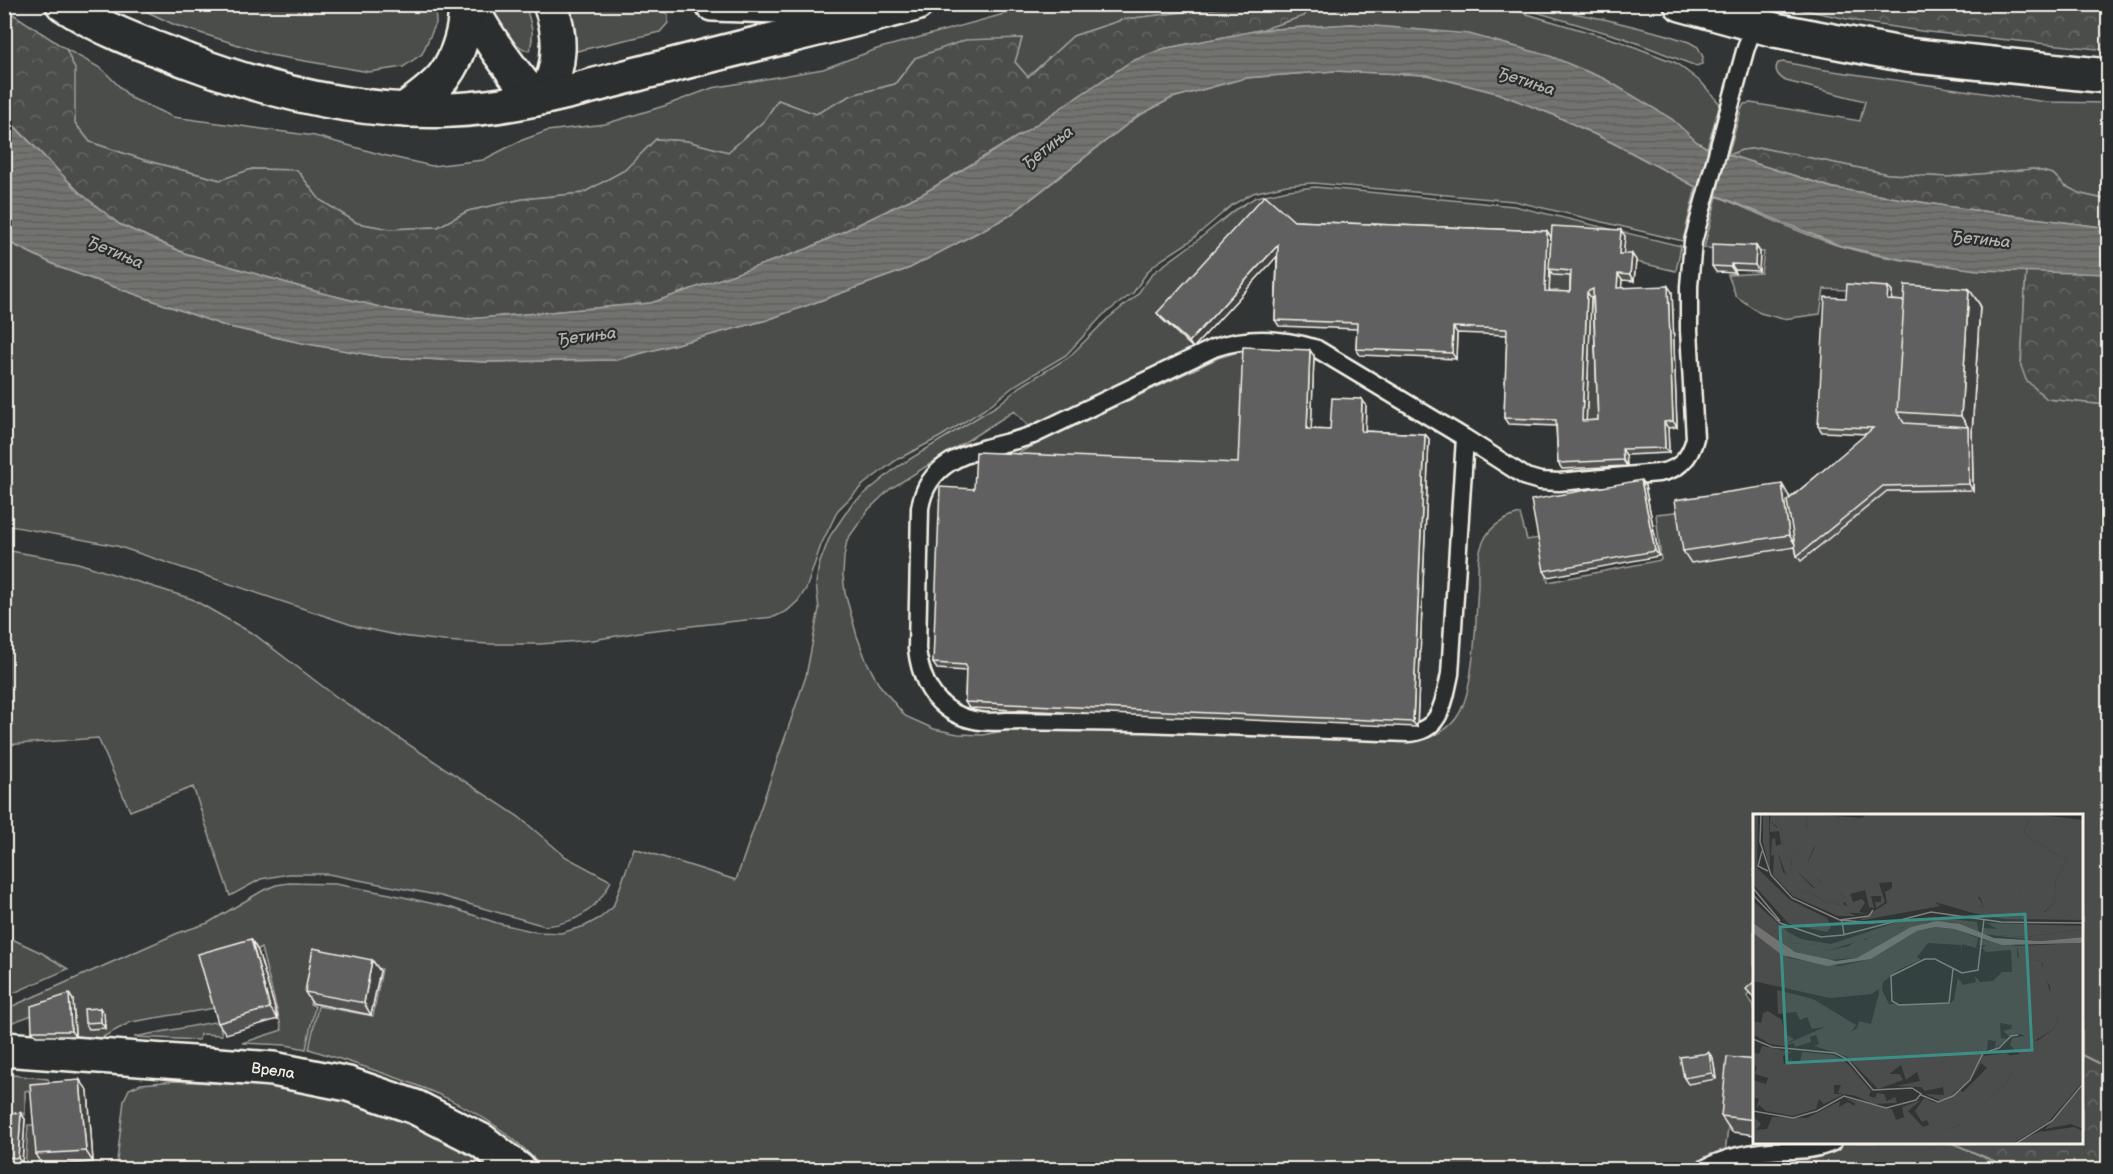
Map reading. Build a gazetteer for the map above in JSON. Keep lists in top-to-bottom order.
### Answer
{
  "streets": {
    "main road": ["Врела"]
  },
  "water": ["Ђетиња"]
}
